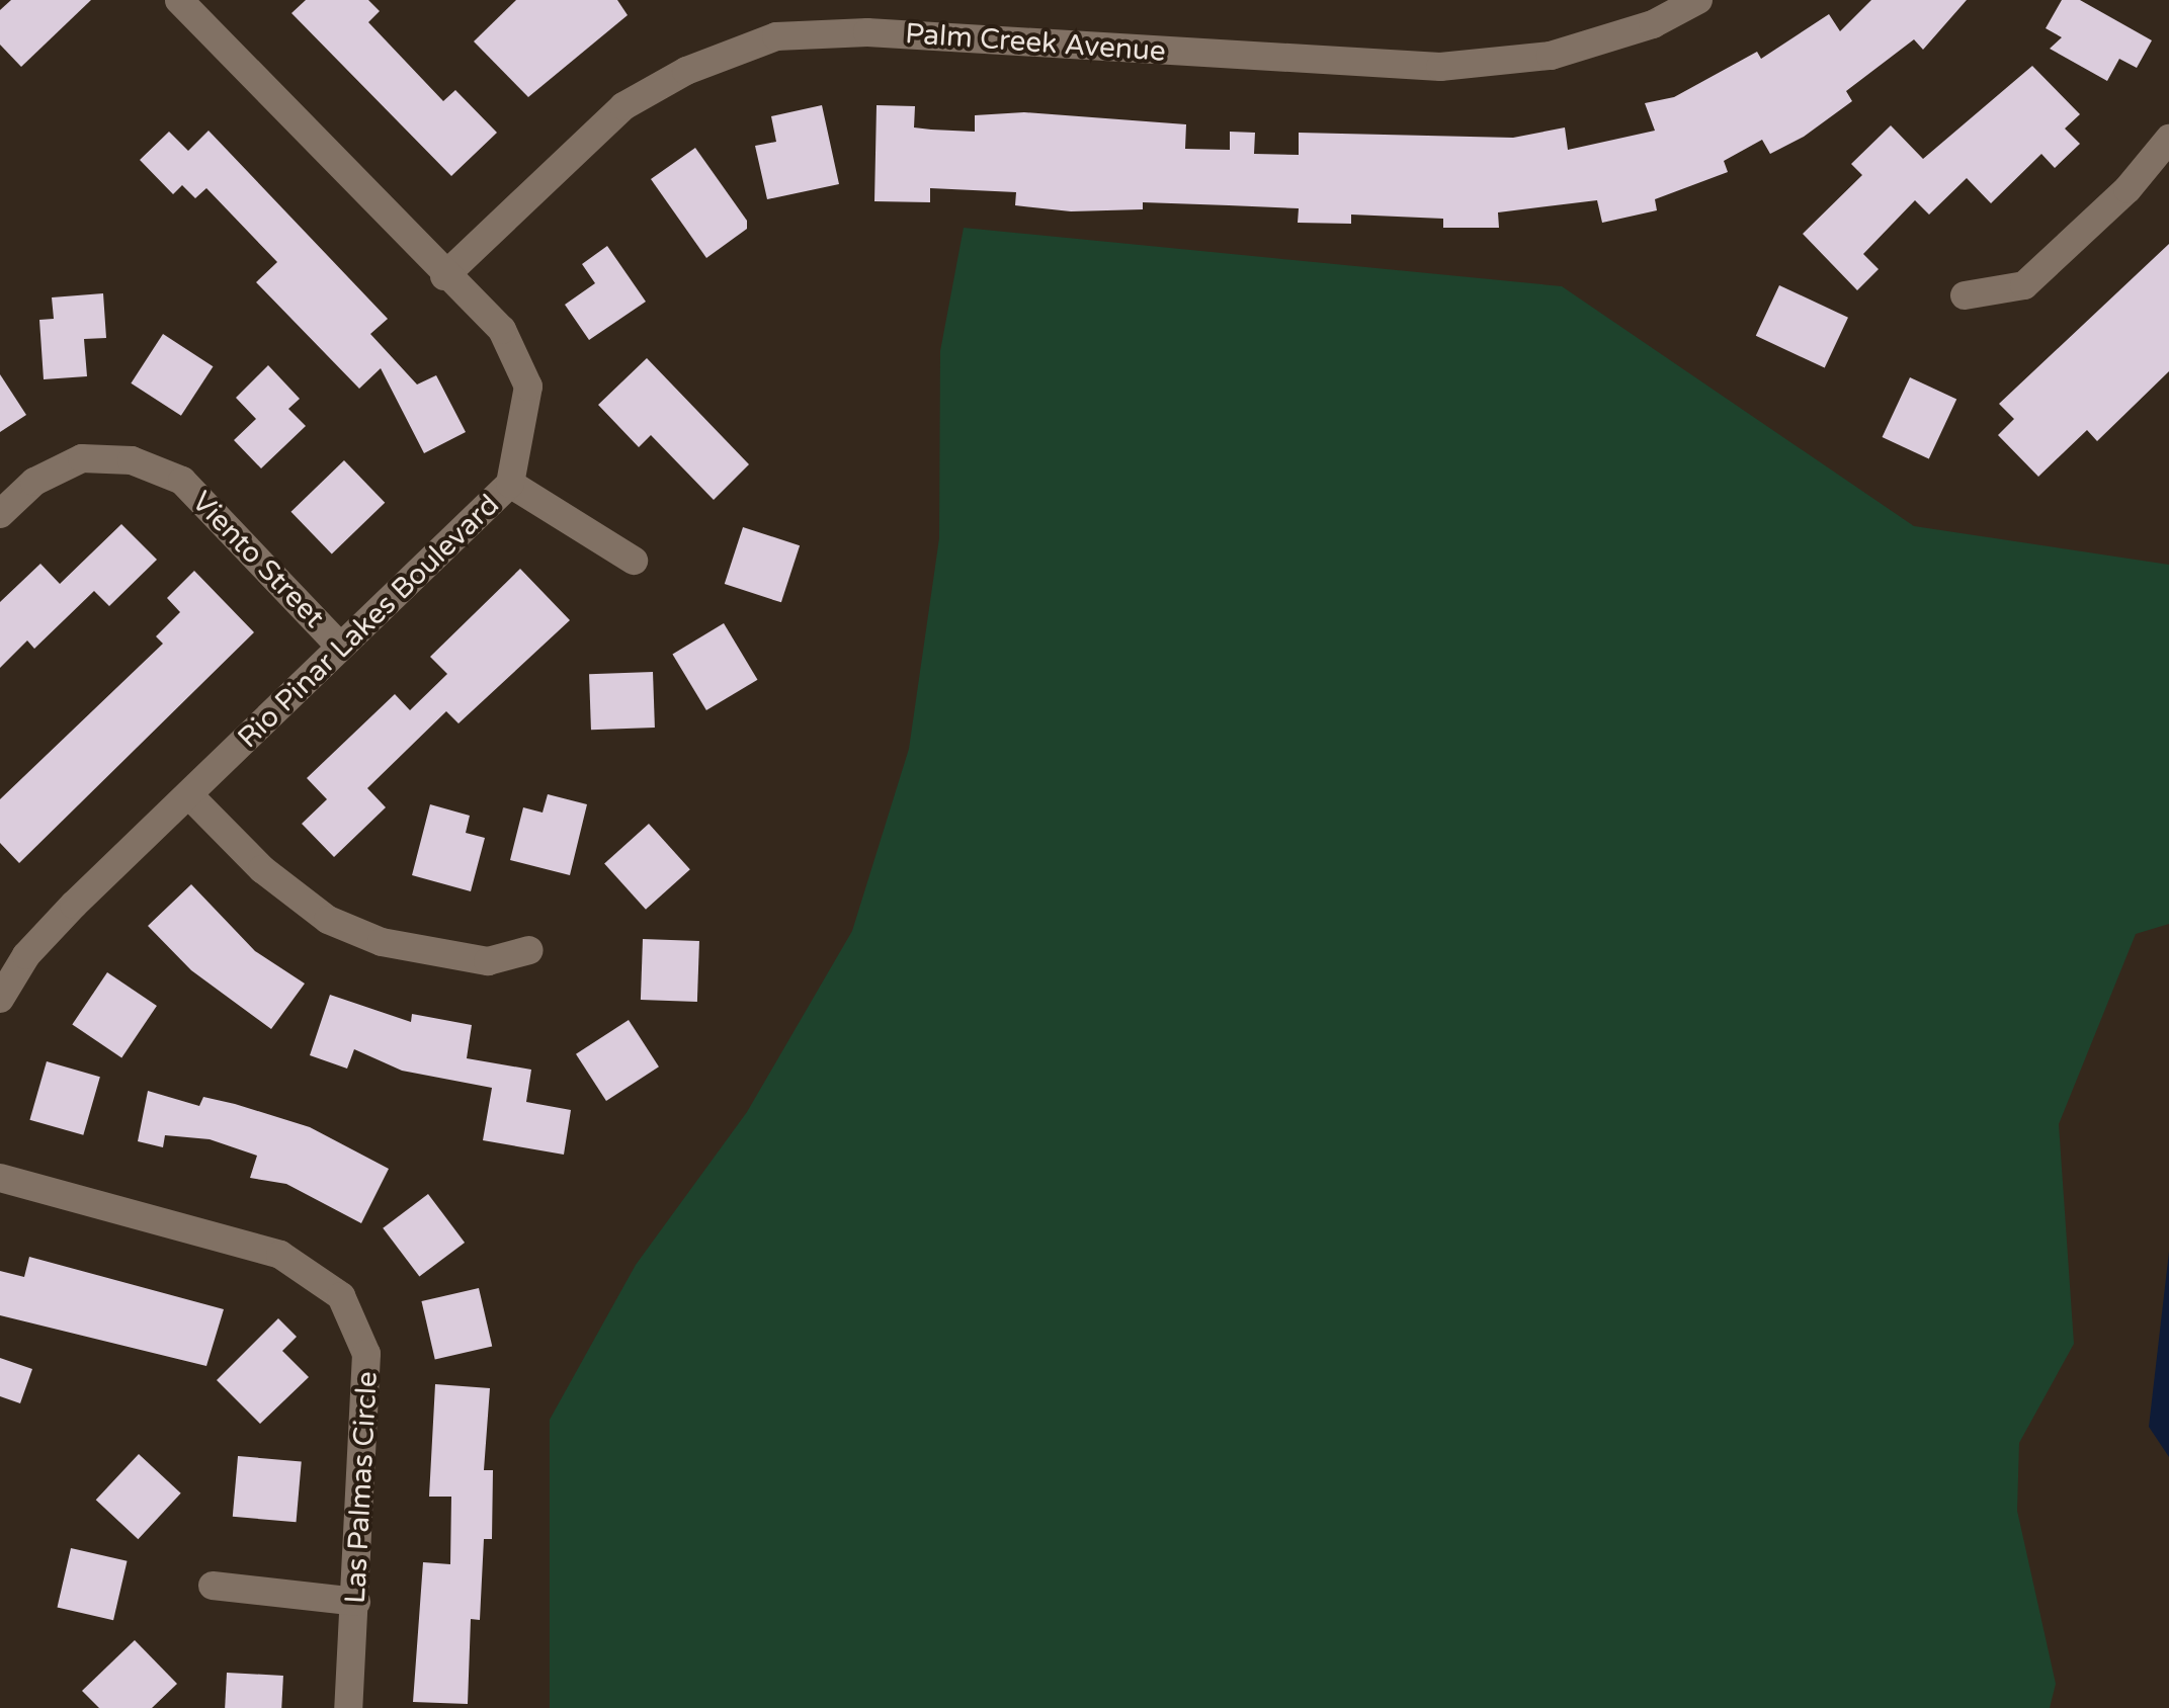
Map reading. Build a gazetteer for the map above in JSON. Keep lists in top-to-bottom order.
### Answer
{
  "streets": {
    "street": [
      "Palm Creek Avenue",
      "Viento Street",
      "Rio Pinar Lakes Boulevard",
      "Las Palmas Circle"
    ]
  },
  "crossings": [
    ["Palm Creek Avenue", "Rio Pinar Lakes Boulevard"],
    ["Viento Street", "Rio Pinar Lakes Boulevard"]
  ]
}
